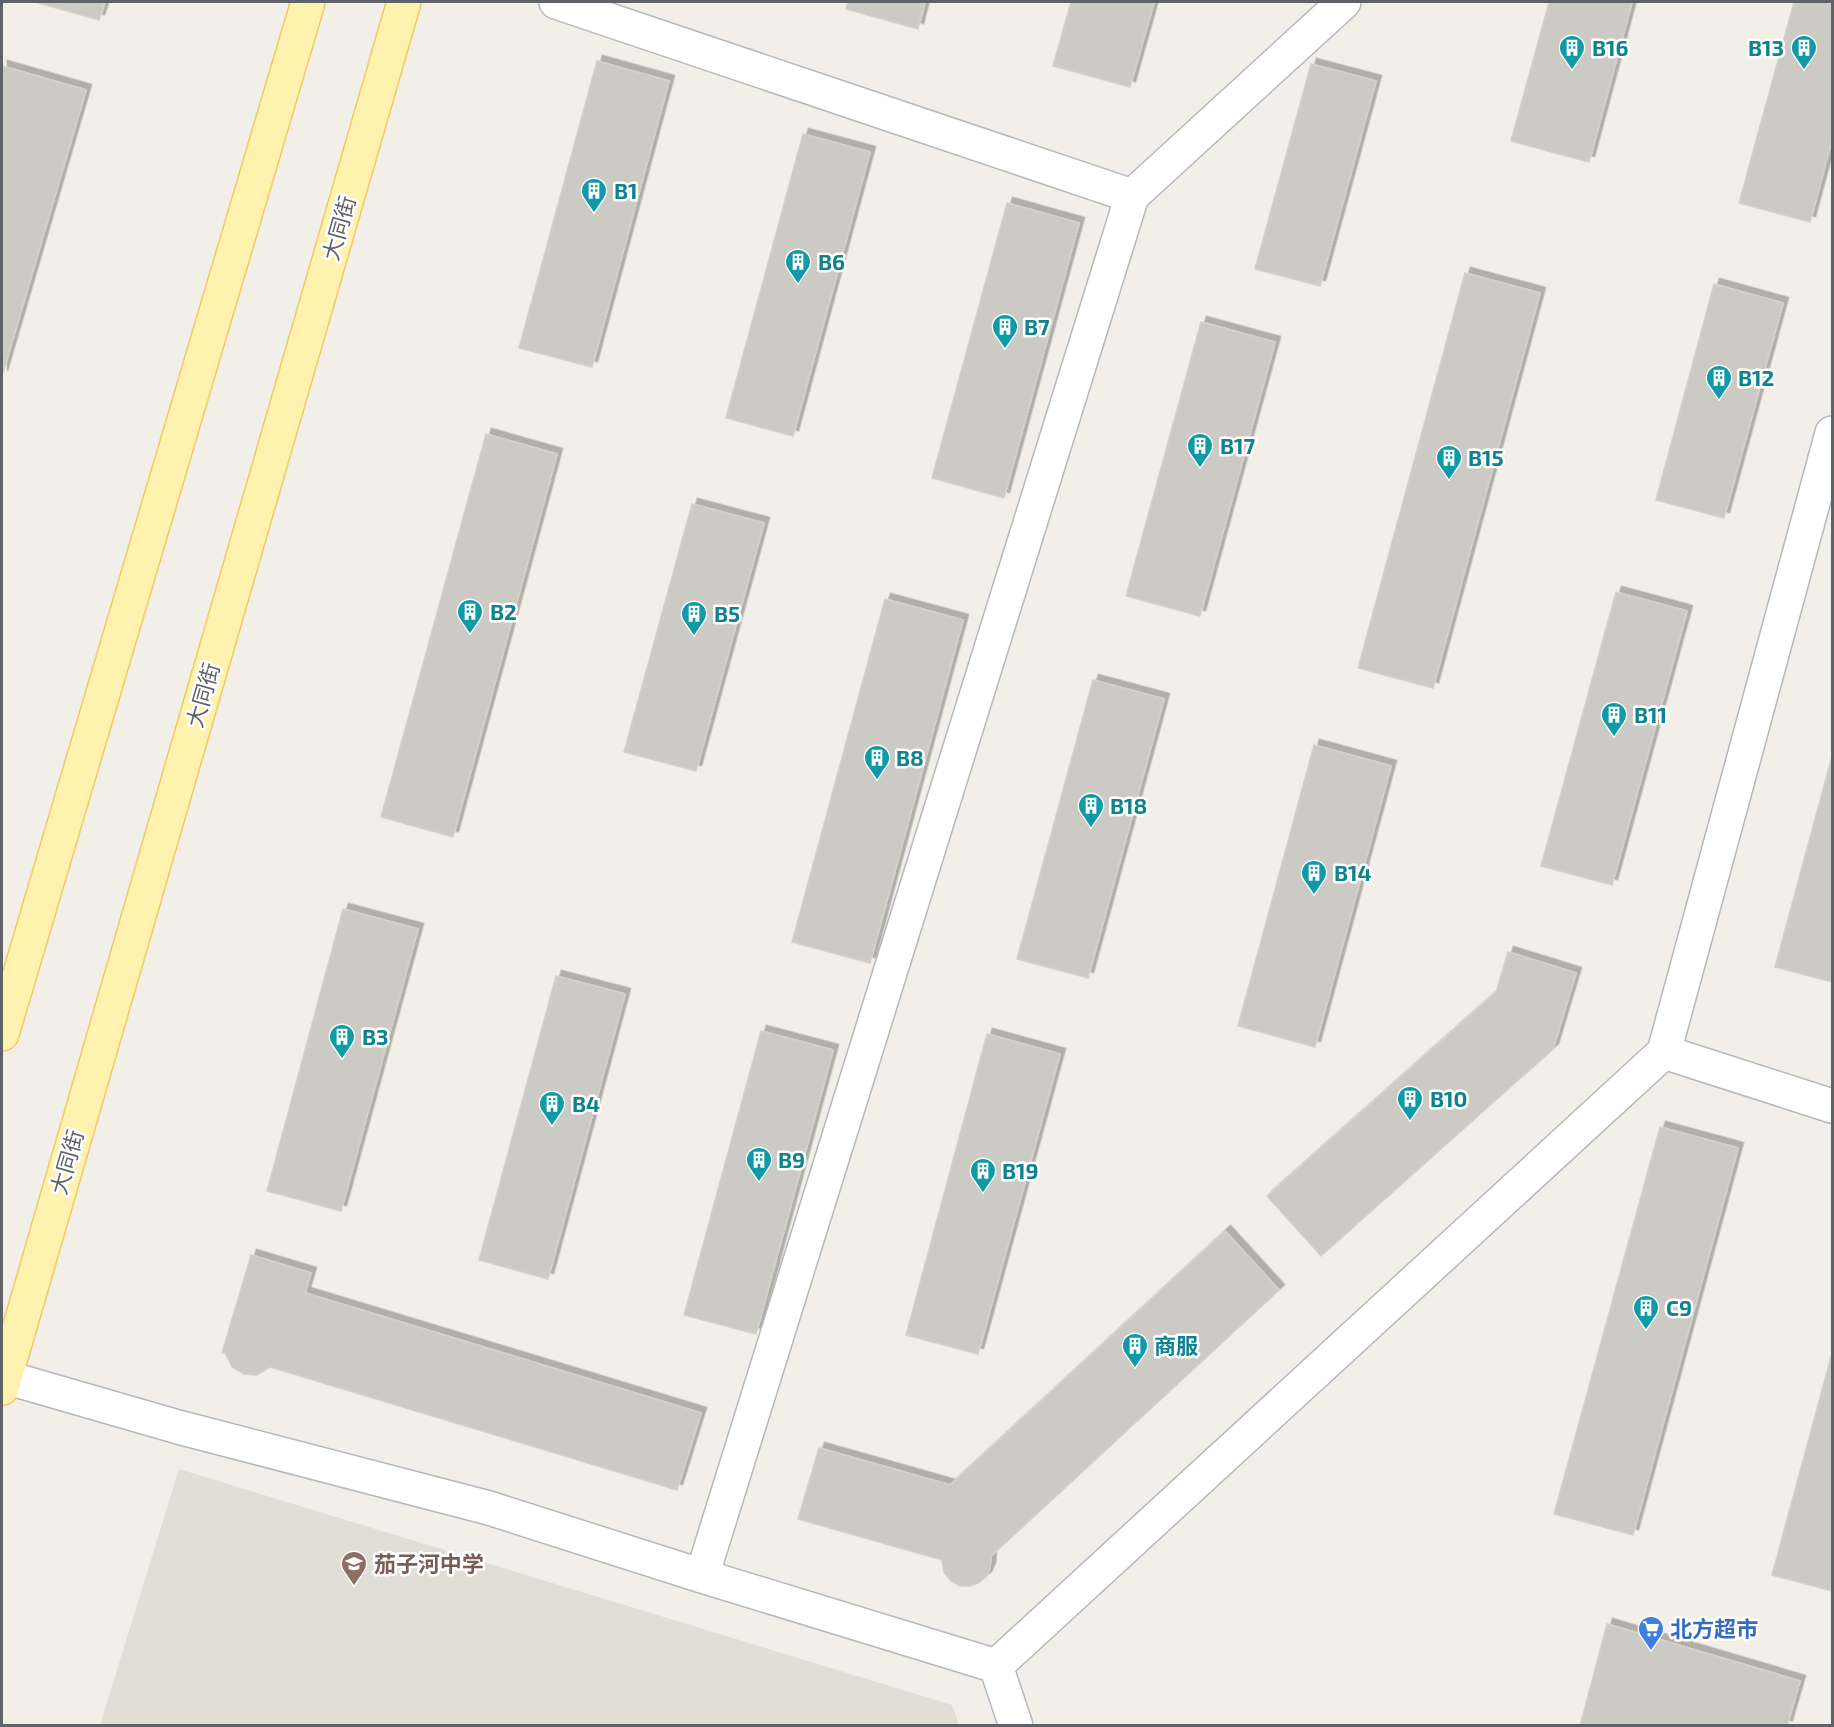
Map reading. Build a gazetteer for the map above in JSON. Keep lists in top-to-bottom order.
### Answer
{
  "streets": {
    "main road": ["大同街"]
  },
  "places": {
    "building": [
      "B16",
      "B13",
      "B1",
      "B6",
      "B7",
      "B12",
      "B17",
      "B15",
      "B2",
      "B5",
      "B11",
      "B8",
      "B18",
      "B14",
      "B3",
      "B10",
      "B4",
      "B9",
      "B19",
      "C9",
      "商服"
    ],
    "school or university": ["茄子河中学"],
    "supermarket": ["北方超市"]
  }
}
